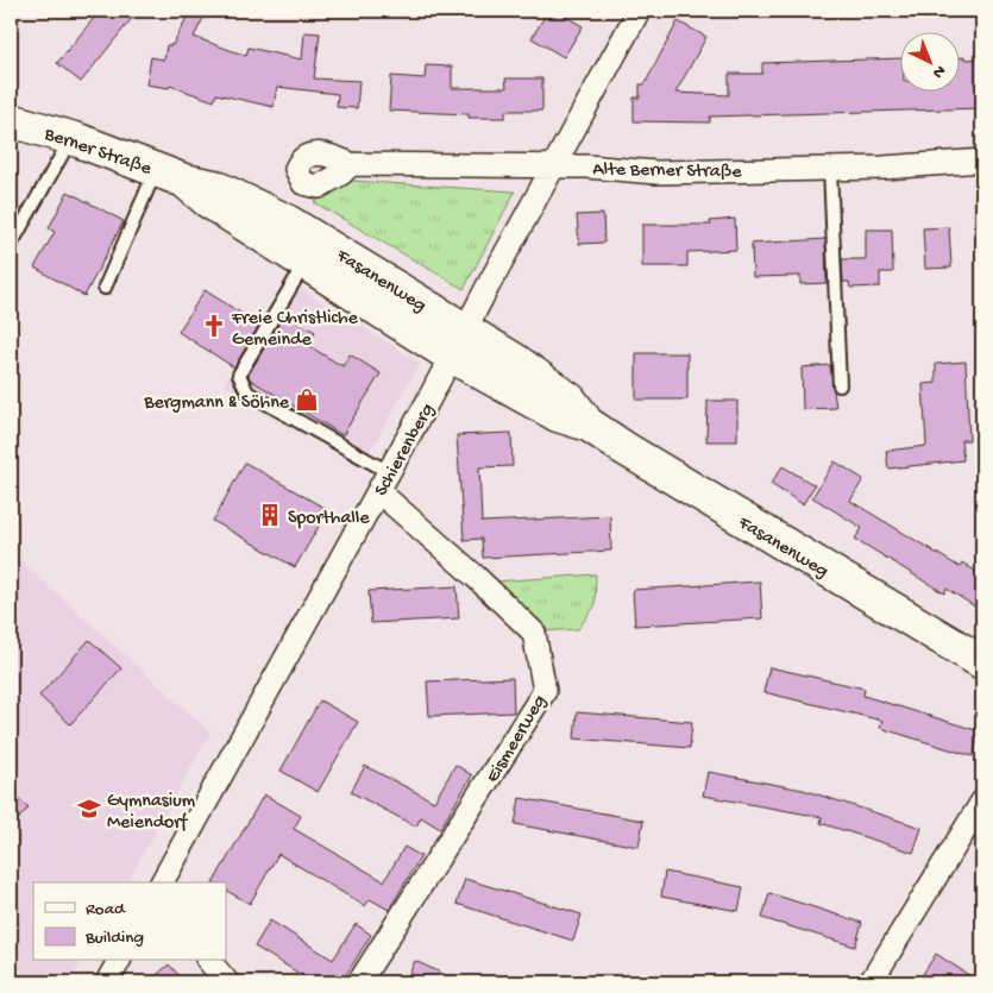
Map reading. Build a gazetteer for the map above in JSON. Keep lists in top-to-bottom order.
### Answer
{
  "streets": {
    "main road": ["Berner Straße", "Fasanenweg"],
    "street": ["Alte Berner Straße", "Schierenberg", "Eismeerweg"]
  },
  "crossings": [
    ["Berner Straße", "Fasanenweg"],
    ["Alte Berner Straße", "Schierenberg"],
    ["Fasanenweg", "Schierenberg"],
    ["Schierenberg", "Eismeerweg"]
  ],
  "places": {
    "church": ["Freie Christliche Gemeinde"],
    "shop": ["Bergmann & Söhne"],
    "building": ["Sporthalle"],
    "school or university": ["Gymnasium Meiendorf"]
  },
  "legend": ["Road", "Building"],
  "north": "bottom right"
}
